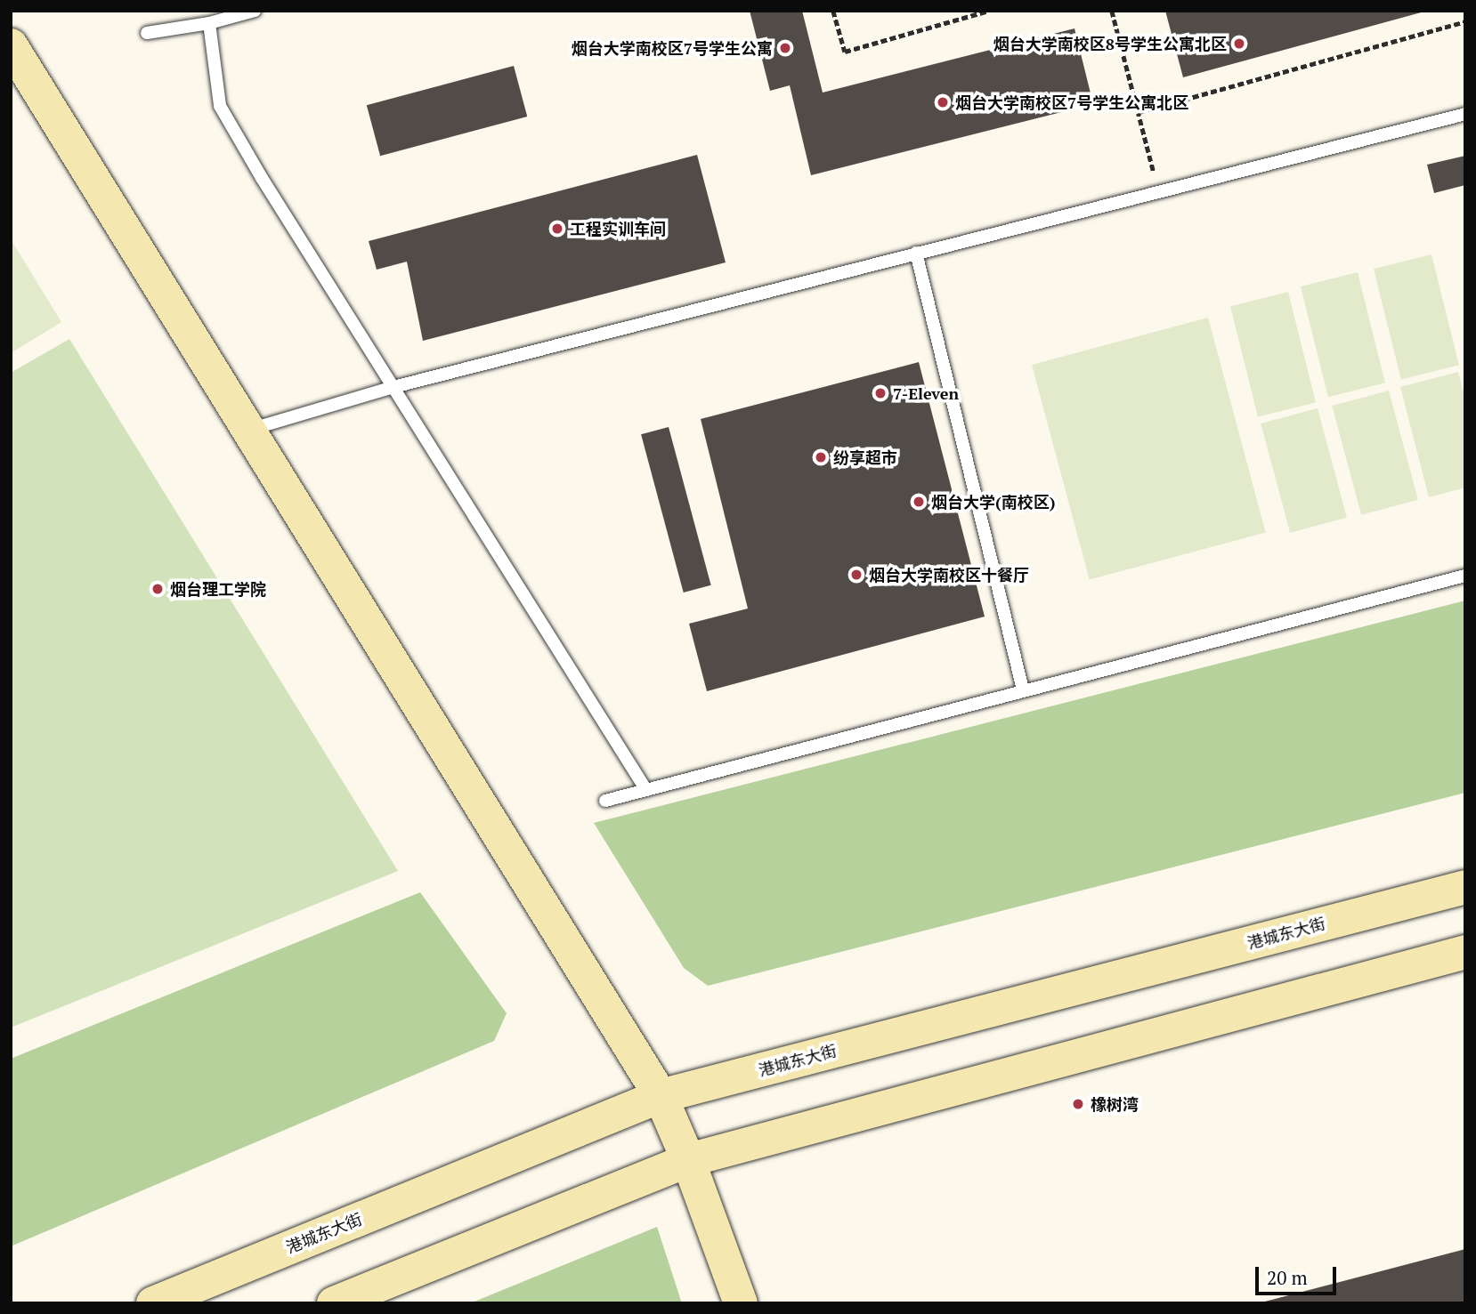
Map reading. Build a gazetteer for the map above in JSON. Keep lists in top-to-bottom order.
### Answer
{
  "streets": {
    "main road": ["港城东大街"]
  },
  "places": [
    "烟台大学南校区8号学生公寓北区",
    "烟台大学南校区7号学生公寓",
    "烟台大学南校区7号学生公寓北区",
    "工程实训车间",
    "7-Eleven",
    "纷享超市",
    "烟台大学(南校区)",
    "烟台大学南校区十餐厅",
    "烟台理工学院",
    "橡树湾"
  ],
  "scale_bar": "20 m"
}
